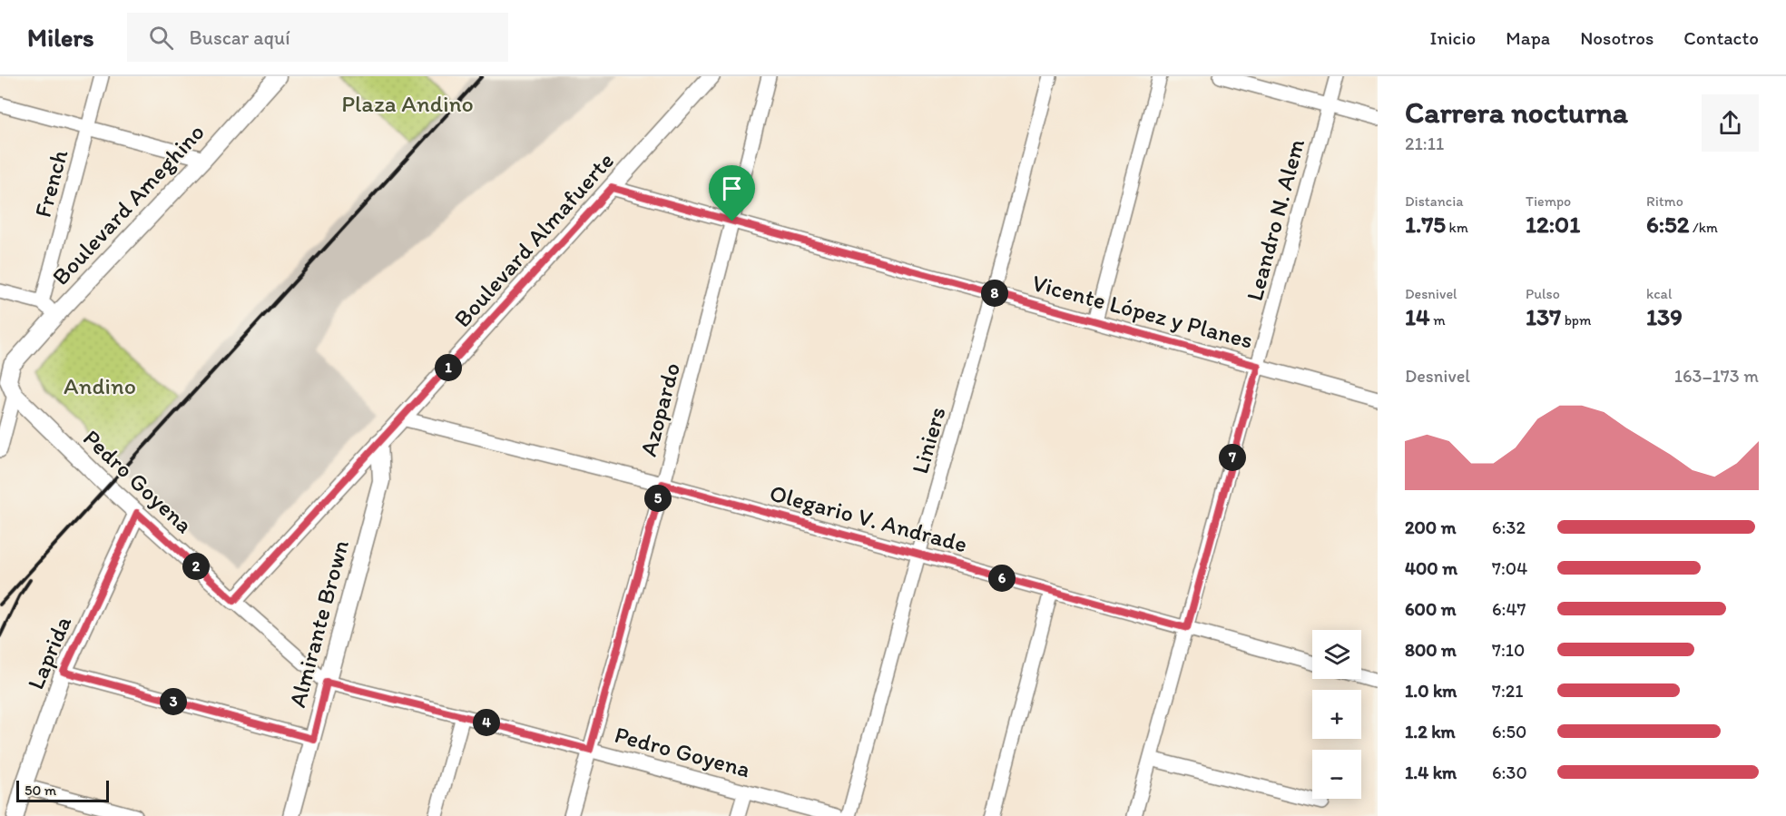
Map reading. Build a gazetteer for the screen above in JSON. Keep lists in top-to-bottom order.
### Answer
{
  "streets": {
    "main road": [
      "Boulevard Ameghino",
      "Boulevard Almafuerte",
      "Pedro Goyena",
      "Almirante Brown",
      "Laprida"
    ],
    "street": [
      "French",
      "Leandro N. Alem",
      "Vicente López y Planes",
      "Azopardo",
      "Liniers",
      "Olegario V. Andrade"
    ]
  },
  "crossings": [
    ["Boulevard Ameghino", "Pedro Goyena"],
    ["Leandro N. Alem", "Vicente López y Planes"],
    ["Leandro N. Alem", "Olegario V. Andrade"],
    ["Boulevard Almafuerte", "Vicente López y Planes"],
    ["Boulevard Almafuerte", "Pedro Goyena"],
    ["Boulevard Almafuerte", "Olegario V. Andrade"],
    ["Boulevard Almafuerte", "Almirante Brown"],
    ["Vicente López y Planes", "Azopardo"],
    ["Vicente López y Planes", "Liniers"],
    ["Azopardo", "Pedro Goyena"],
    ["Azopardo", "Olegario V. Andrade"],
    ["Liniers", "Olegario V. Andrade"],
    ["Pedro Goyena", "Almirante Brown"],
    ["Pedro Goyena", "Laprida"]
  ],
  "parks": ["Plaza Andino", "Andino"],
  "scale_bar": "50 m",
  "page": {
    "header": "Milers",
    "search": "Buscar aquí",
    "nav": [
      "Inicio",
      "Mapa",
      "Nosotros",
      "Contacto"
    ],
    "heading": ["Carrera nocturna", "21:11"],
    "stats": [
      ["Distancia", "1.75 km"],
      ["Tiempo", "12:01"],
      ["Ritmo", "6:52 /km"],
      ["Desnivel", "14 m"],
      ["Pulso", "137 bpm"],
      ["kcal", "139"]
    ],
    "pins": [
      "8",
      "1",
      "7",
      "5",
      "2",
      "6",
      "3",
      "4"
    ],
    "chart": ["Desnivel", "163–173 m"],
    "list": [
      {
        "name": "200 m",
        "note": "6:32"
      },
      {
        "name": "400 m",
        "note": "7:04"
      },
      {
        "name": "600 m",
        "note": "6:47"
      },
      {
        "name": "800 m",
        "note": "7:10"
      },
      {
        "name": "1.0 km",
        "note": "7:21"
      },
      {
        "name": "1.2 km",
        "note": "6:50"
      },
      {
        "name": "1.4 km",
        "note": "6:30"
      }
    ],
    "map_buttons": ["+", "−"],
    "scale": "50 m"
  }
}
